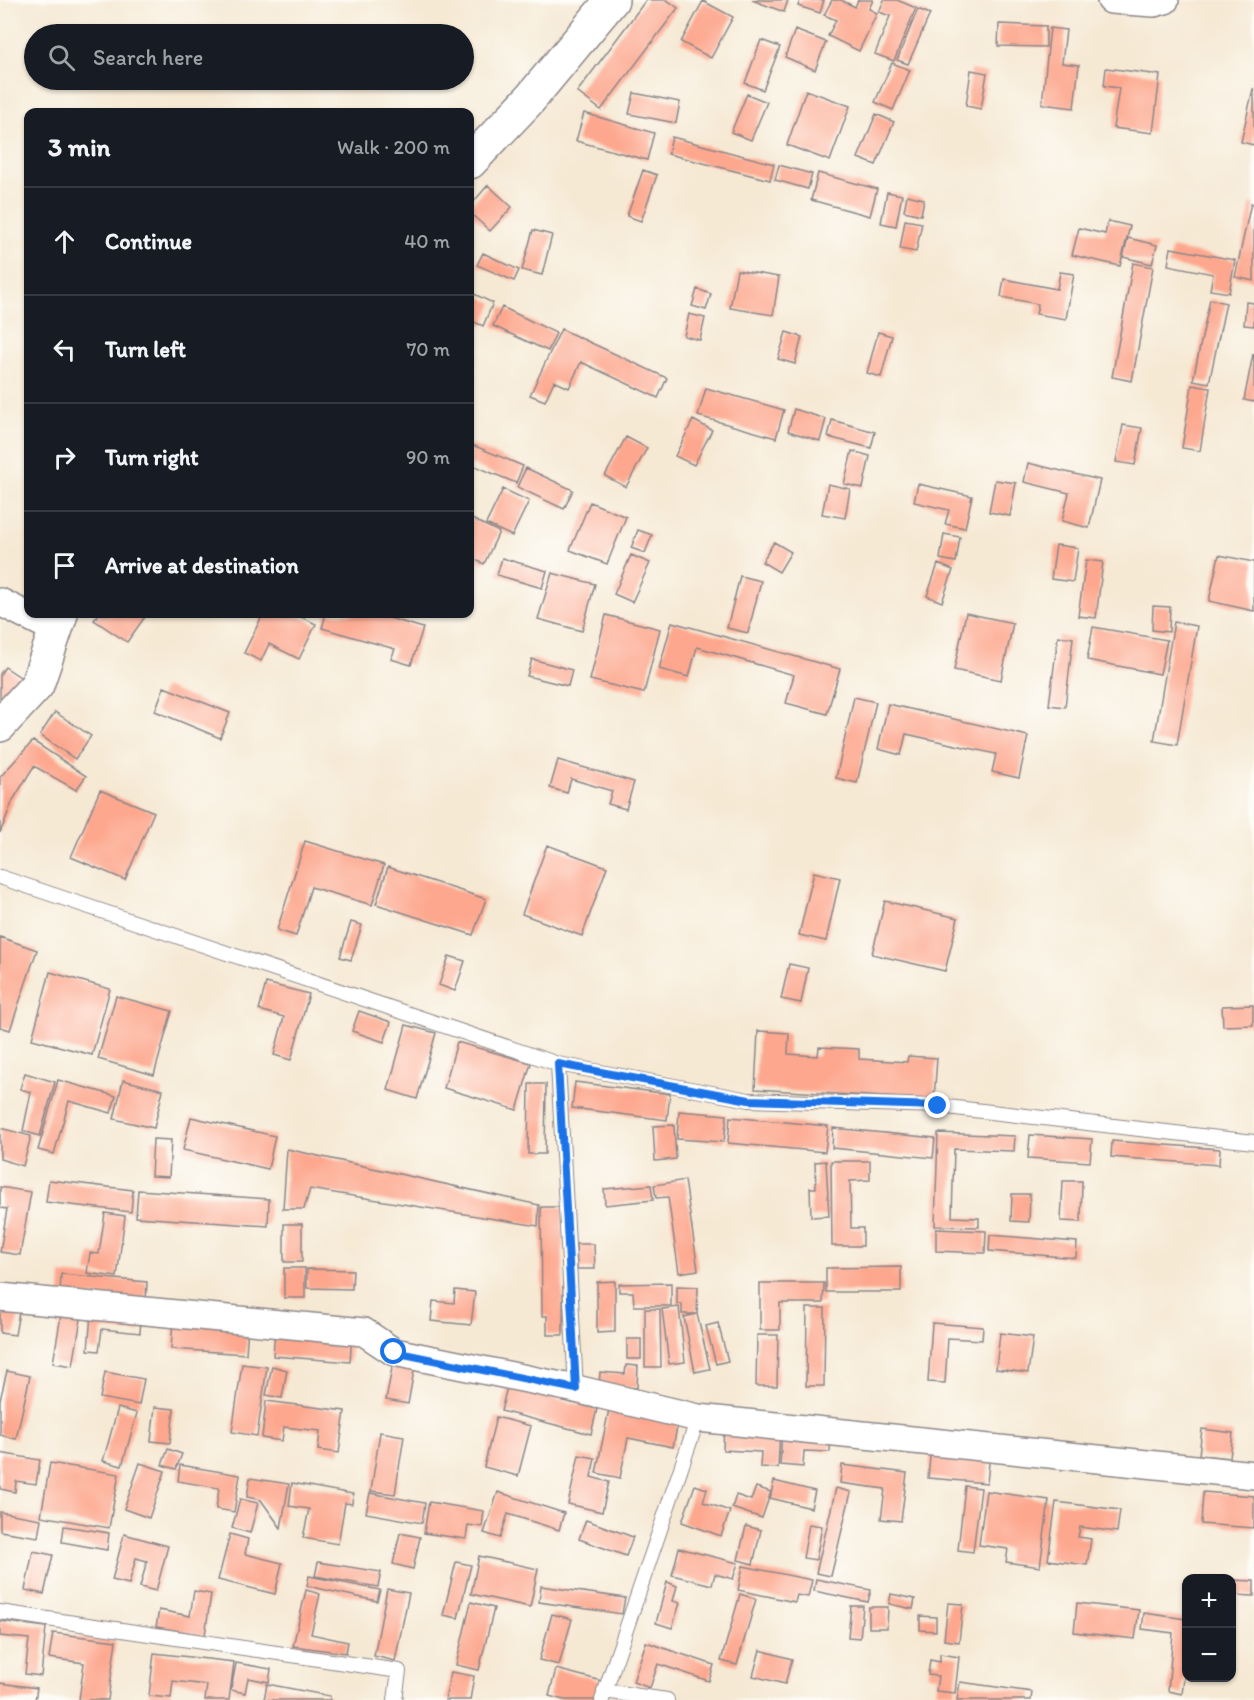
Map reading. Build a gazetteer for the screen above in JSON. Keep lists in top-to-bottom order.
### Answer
{
  "page": {
    "search": "Search here",
    "heading": ["3 min", "Walk · 200 m"],
    "list": [
      ["Continue", "40 m"],
      ["Turn left", "70 m"],
      ["Turn right", "90 m"],
      "Arrive at destination"
    ],
    "map_buttons": ["+", "−"]
  }
}
